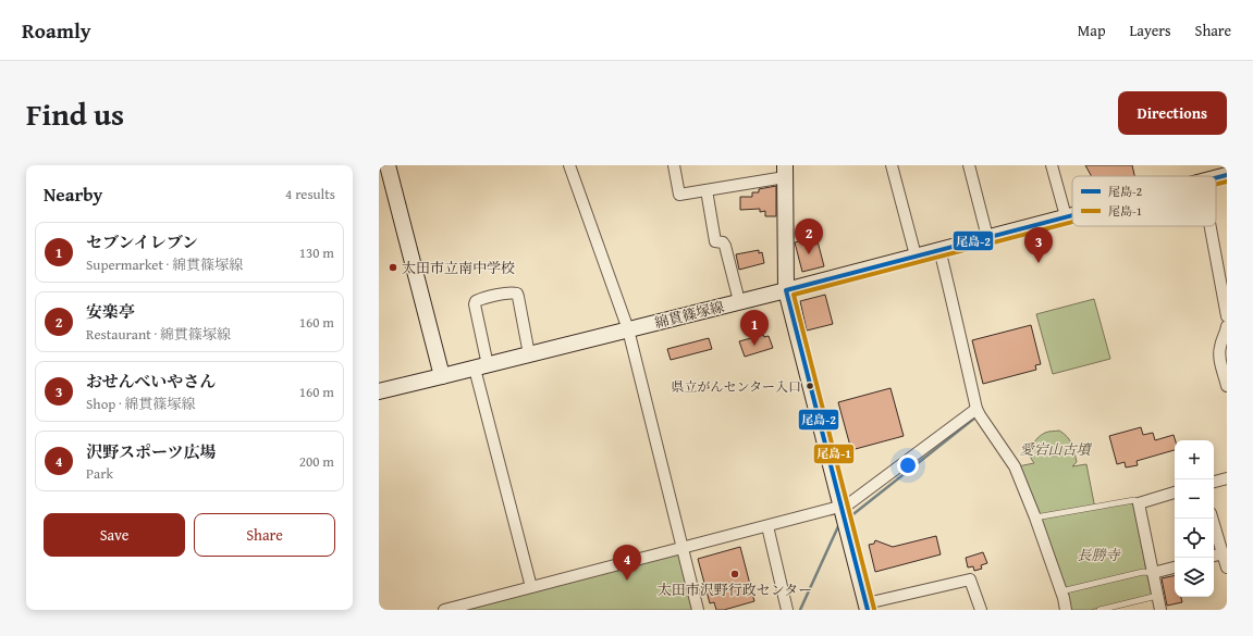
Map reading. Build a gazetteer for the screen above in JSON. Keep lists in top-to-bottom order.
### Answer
{
  "streets": {
    "main road": ["綿貫篠塚線"]
  },
  "parks": ["愛宕山古墳", "長勝寺"],
  "places": ["太田市立南中学校", "県立がんセンター入口", "太田市沢野行政センター"],
  "lines": ["transit line 尾島-2", "transit line 尾島-1"],
  "legend": ["尾島-2", "尾島-1"],
  "page": {
    "header": "Roamly",
    "nav": ["Map", "Layers", "Share"],
    "title": "Find us",
    "buttons": [
      "Directions",
      ["Save", "Share"]
    ],
    "heading": ["Nearby", "4 results"],
    "pins": [
      "2",
      "3",
      "1",
      "4"
    ],
    "list": [
      {
        "mark": "1",
        "name": "セブンイレブン",
        "note": "Supermarket · 綿貫篠塚線",
        "value": "130 m"
      },
      {
        "mark": "2",
        "name": "安楽亭",
        "note": "Restaurant · 綿貫篠塚線",
        "value": "160 m"
      },
      {
        "mark": "3",
        "name": "おせんべいやさん",
        "note": "Shop · 綿貫篠塚線",
        "value": "160 m"
      },
      {
        "mark": "4",
        "name": "沢野スポーツ広場",
        "note": "Park",
        "value": "200 m"
      }
    ],
    "map_buttons": ["+", "−"]
  }
}
